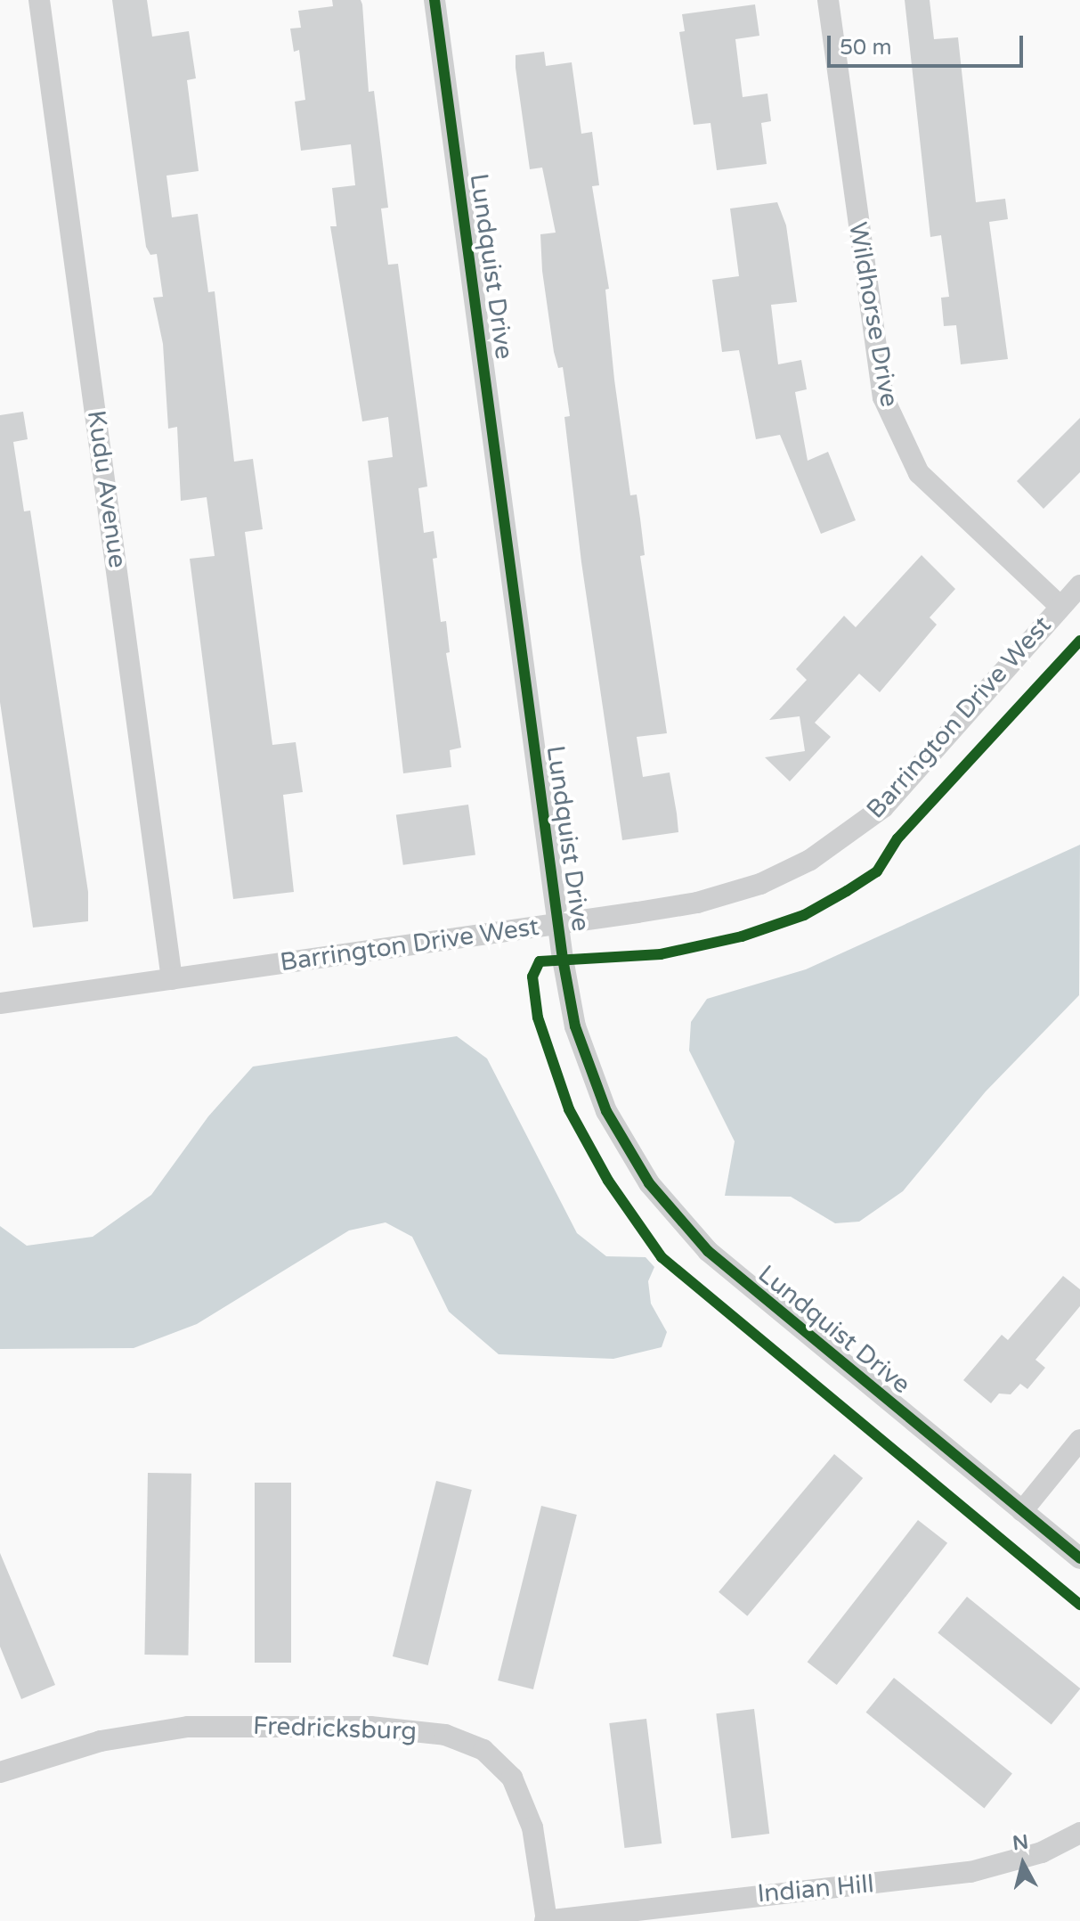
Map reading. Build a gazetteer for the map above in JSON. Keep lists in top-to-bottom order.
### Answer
{
  "streets": {
    "street": [
      "Lundquist Drive",
      "Wildhorse Drive",
      "Kudu Avenue",
      "Barrington Drive West",
      "Fredricksburg",
      "Indian Hill"
    ]
  },
  "crossings": [
    ["Lundquist Drive", "Barrington Drive West"],
    ["Wildhorse Drive", "Barrington Drive West"],
    ["Kudu Avenue", "Barrington Drive West"],
    ["Fredricksburg", "Indian Hill"]
  ],
  "scale_bar": "50 m",
  "north": "top"
}
